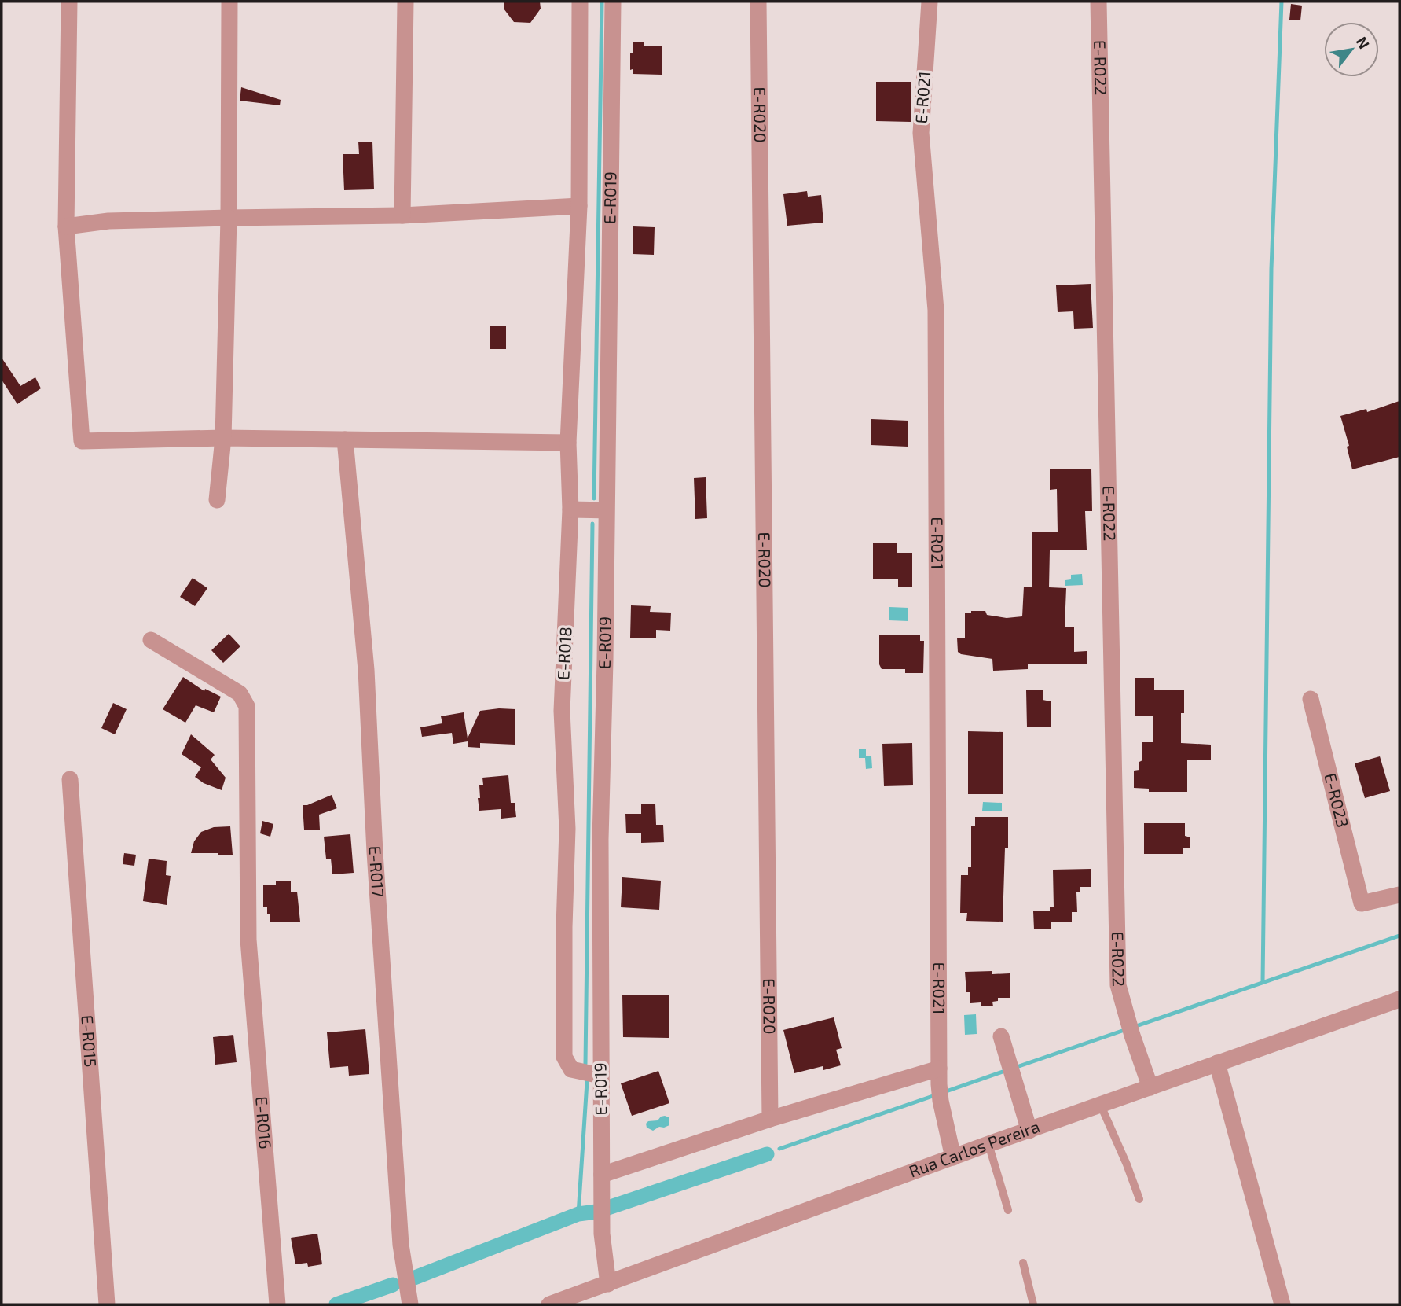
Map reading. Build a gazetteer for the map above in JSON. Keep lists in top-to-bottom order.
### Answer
{
  "streets": {
    "street": [
      "E-R022",
      "E-R021",
      "E-R020",
      "E-R019",
      "E-R018",
      "E-R023",
      "E-R017",
      "E-R015",
      "E-R016",
      "Rua Carlos Pereira"
    ]
  },
  "crossings": [
    ["E-R022", "Rua Carlos Pereira"],
    ["E-R021", "Rua Carlos Pereira"],
    ["E-R019", "E-R018"],
    ["E-R019", "Rua Carlos Pereira"]
  ],
  "north": "top right"
}
